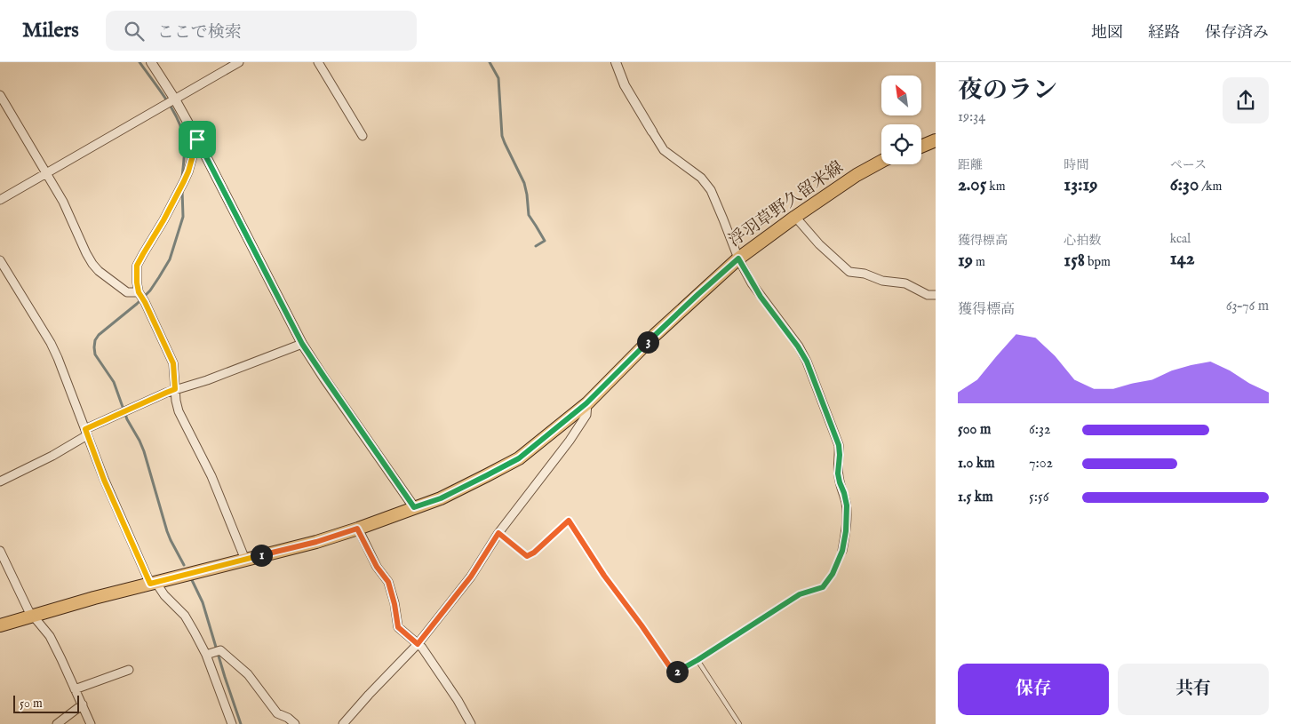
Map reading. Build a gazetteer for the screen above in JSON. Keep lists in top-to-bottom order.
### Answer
{
  "streets": {
    "main road": ["浮羽草野久留米線"]
  },
  "scale_bar": "50 m",
  "north": "top left",
  "page": {
    "header": "Milers",
    "search": "ここで検索",
    "nav": ["地図", "経路", "保存済み"],
    "heading": ["夜のラン", "19:34"],
    "stats": [
      ["距離", "2.05 km"],
      ["時間", "13:19"],
      ["ペース", "6:30 /km"],
      ["獲得標高", "19 m"],
      ["心拍数", "158 bpm"],
      ["kcal", "142"]
    ],
    "chart": ["獲得標高", "63–76 m"],
    "pins": ["3", "1", "2"],
    "list": [
      {
        "name": "500 m",
        "note": "6:32"
      },
      {
        "name": "1.0 km",
        "note": "7:02"
      },
      {
        "name": "1.5 km",
        "note": "5:56"
      }
    ],
    "buttons": ["保存", "共有"],
    "scale": "50 m"
  }
}
